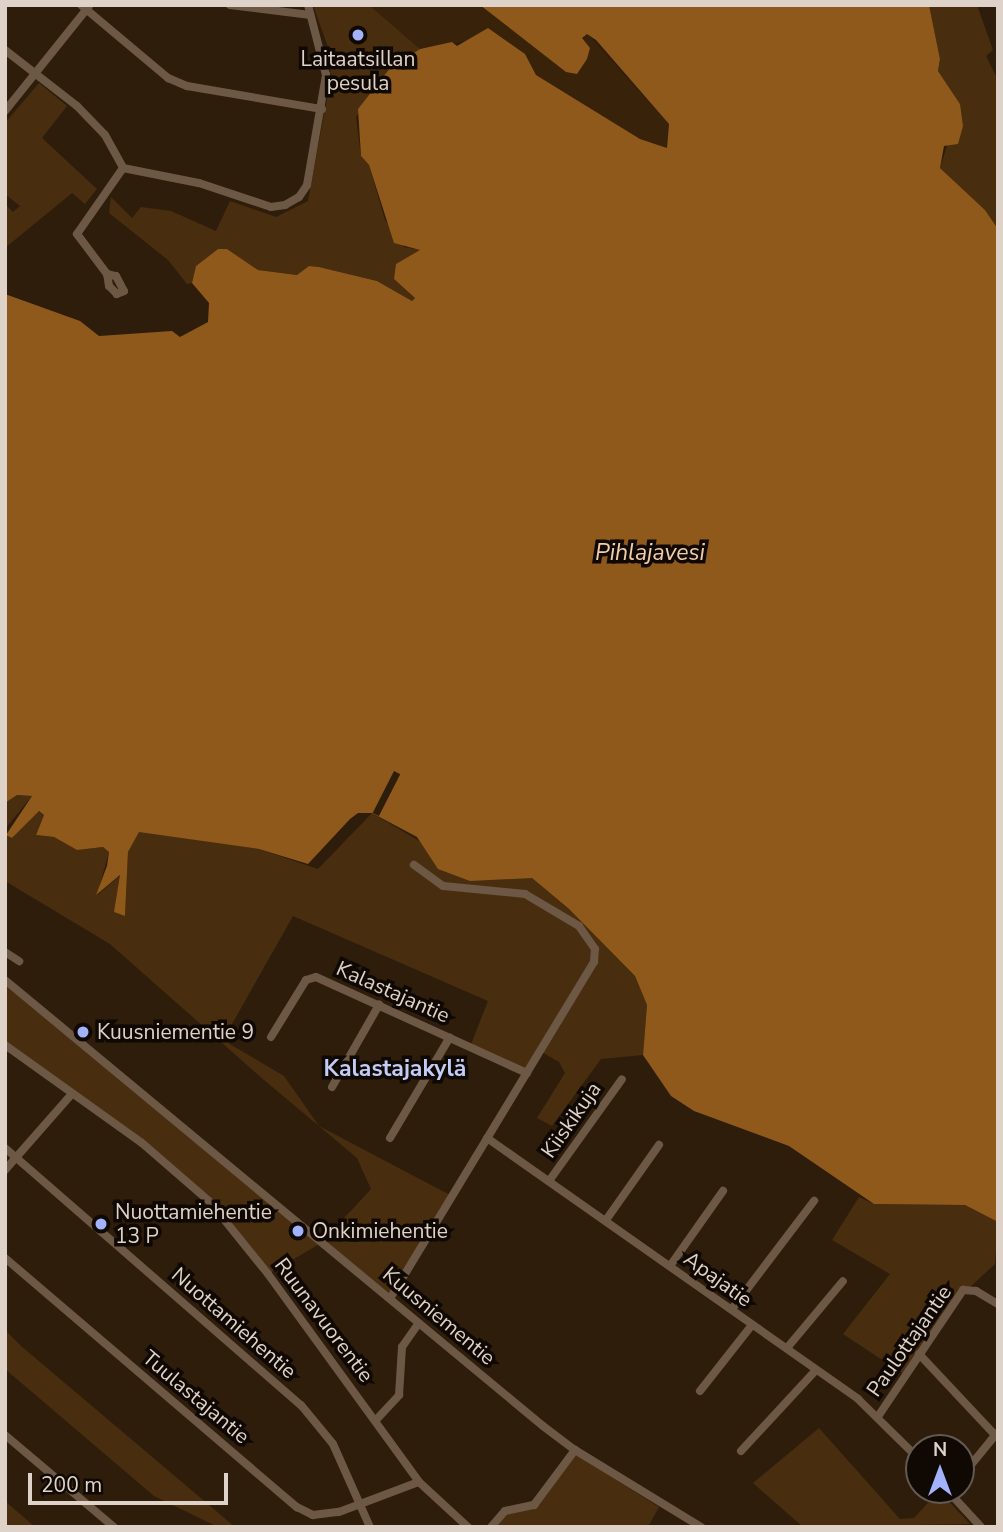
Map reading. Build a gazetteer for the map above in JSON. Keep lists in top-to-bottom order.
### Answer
{
  "streets": {
    "street": [
      "Kalastajantie",
      "Kiiskikuja",
      "Apajatie",
      "Kuusniementie",
      "Ruunavuorentie",
      "Nuottamiehentie",
      "Paulottajantie",
      "Tuulastajantie"
    ]
  },
  "crossings": [
    ["Kiiskikuja", "Apajatie"],
    ["Apajatie", "Paulottajantie"],
    ["Ruunavuorentie", "Tuulastajantie"],
    ["Nuottamiehentie", "Tuulastajantie"]
  ],
  "districts": ["Kalastajakylä"],
  "water": ["Pihlajavesi"],
  "places": [
    "Laitaatsillan pesula",
    "Kuusniementie 9",
    "Nuottamiehentie 13 P",
    "Onkimiehentie"
  ],
  "scale_bar": "200 m",
  "north": "top"
}
